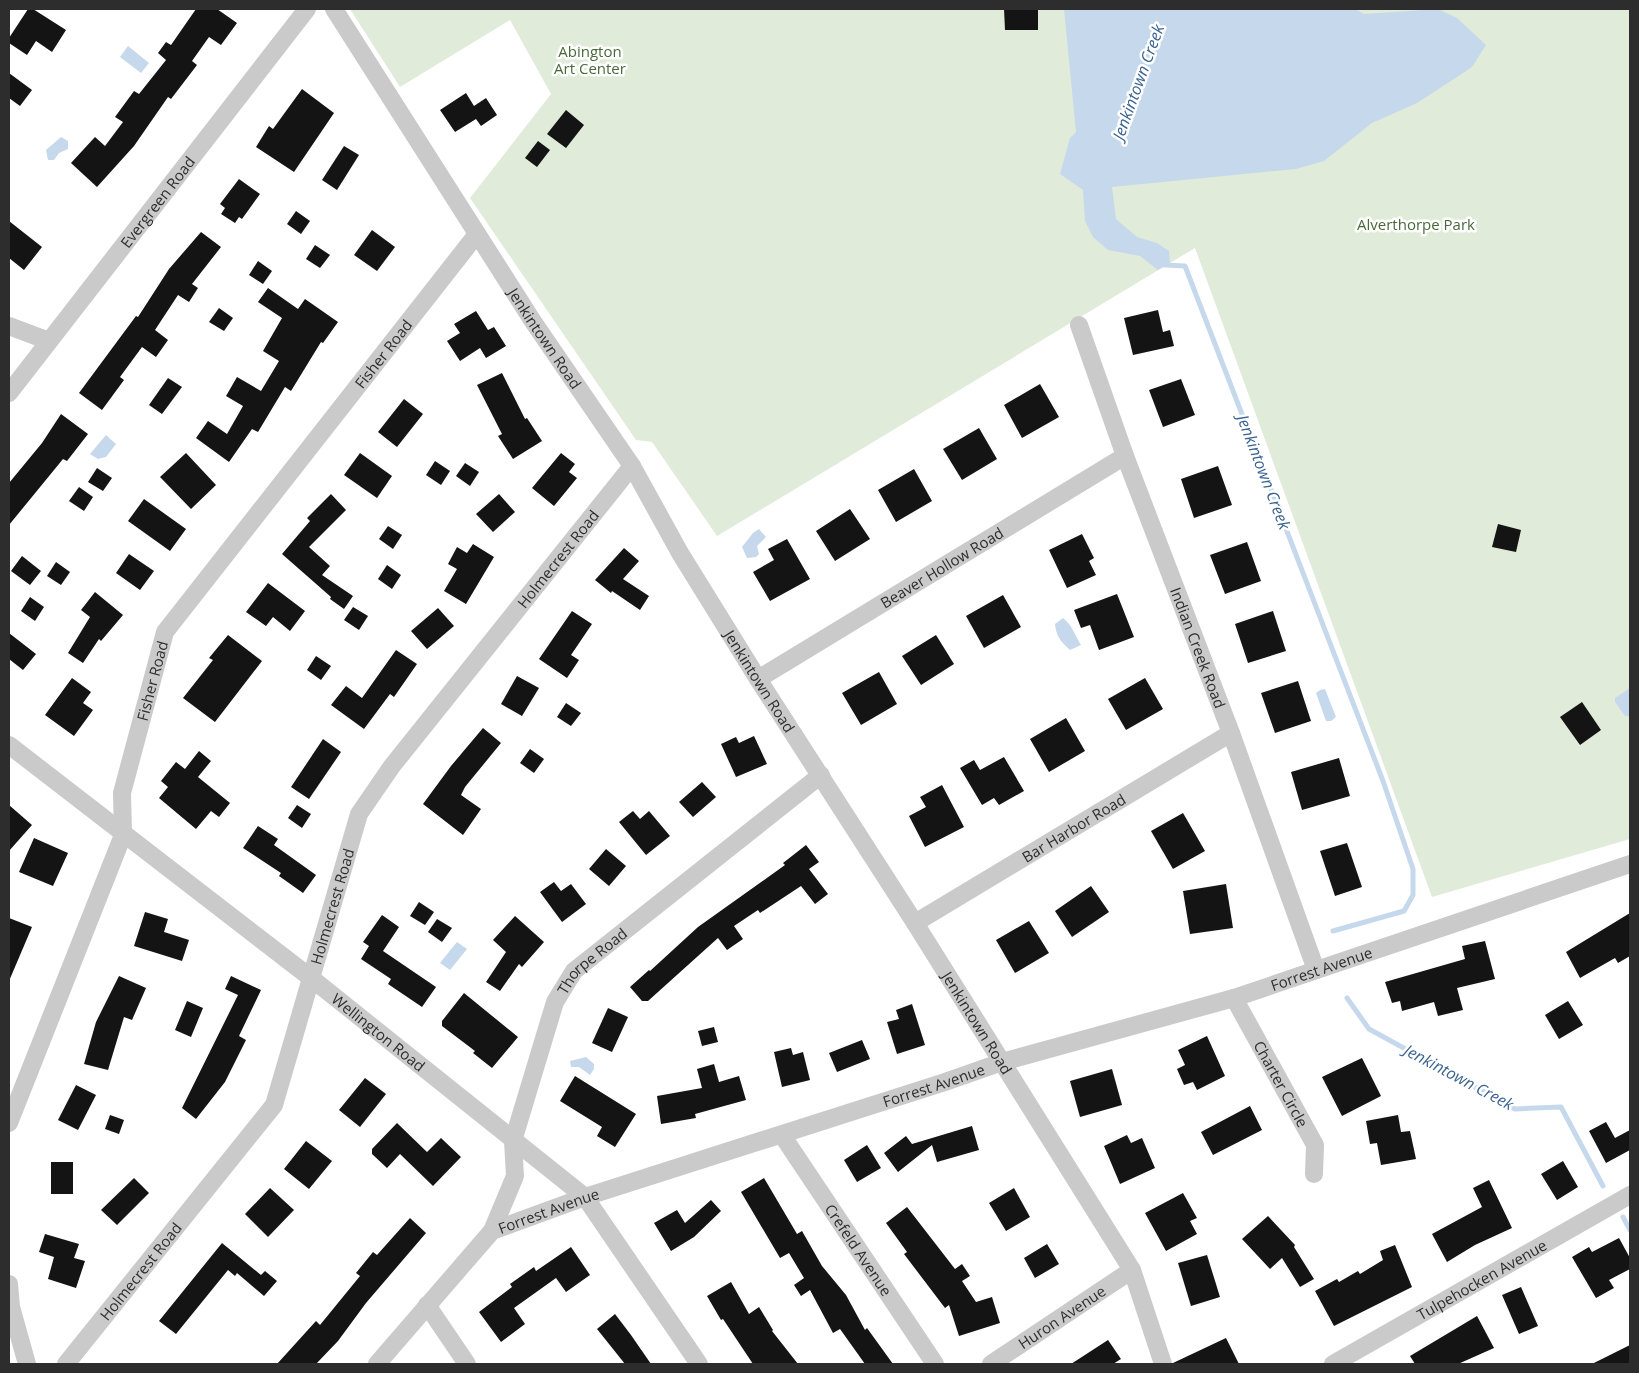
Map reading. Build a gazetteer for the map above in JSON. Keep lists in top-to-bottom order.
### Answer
{
  "streets": {
    "street": [
      "Evergreen Road",
      "Jenkintown Road",
      "Fisher Road",
      "Holmecrest Road",
      "Beaver Hollow Road",
      "Indian Creek Road",
      "Bar Harbor Road",
      "Thorpe Road",
      "Forrest Avenue",
      "Wellington Road",
      "Charter Circle",
      "Crefeld Avenue",
      "Tulpehocken Avenue",
      "Huron Avenue"
    ]
  },
  "crossings": [
    ["Jenkintown Road", "Fisher Road"],
    ["Jenkintown Road", "Holmecrest Road"],
    ["Jenkintown Road", "Beaver Hollow Road"],
    ["Jenkintown Road", "Bar Harbor Road"],
    ["Jenkintown Road", "Thorpe Road"],
    ["Jenkintown Road", "Forrest Avenue"],
    ["Jenkintown Road", "Huron Avenue"],
    ["Fisher Road", "Wellington Road"],
    ["Holmecrest Road", "Wellington Road"],
    ["Beaver Hollow Road", "Indian Creek Road"],
    ["Indian Creek Road", "Bar Harbor Road"],
    ["Indian Creek Road", "Forrest Avenue"],
    ["Thorpe Road", "Forrest Avenue"],
    ["Thorpe Road", "Wellington Road"],
    ["Forrest Avenue", "Wellington Road"],
    ["Forrest Avenue", "Charter Circle"],
    ["Forrest Avenue", "Crefeld Avenue"]
  ],
  "water": ["Jenkintown Creek"],
  "parks": ["Abington Art Center", "Alverthorpe Park"]
}
